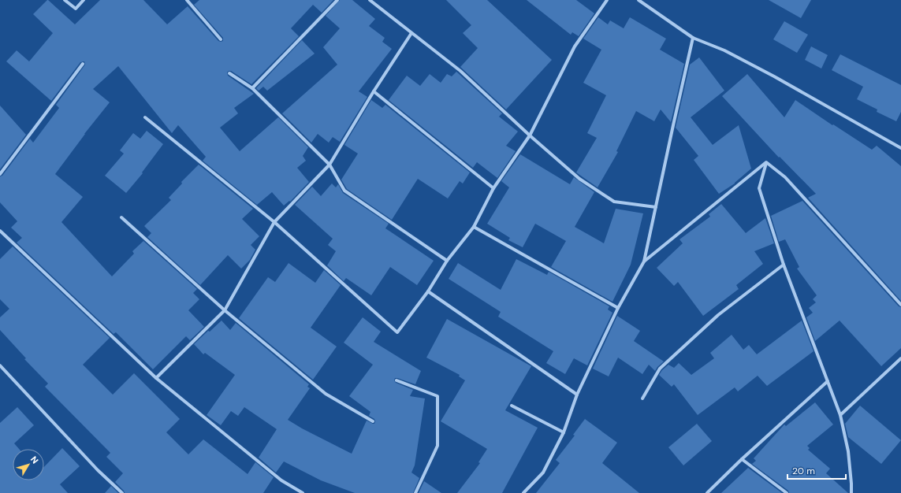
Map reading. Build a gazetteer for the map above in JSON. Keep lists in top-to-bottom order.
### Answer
{
  "scale_bar": "20 m",
  "north": "top right"
}
